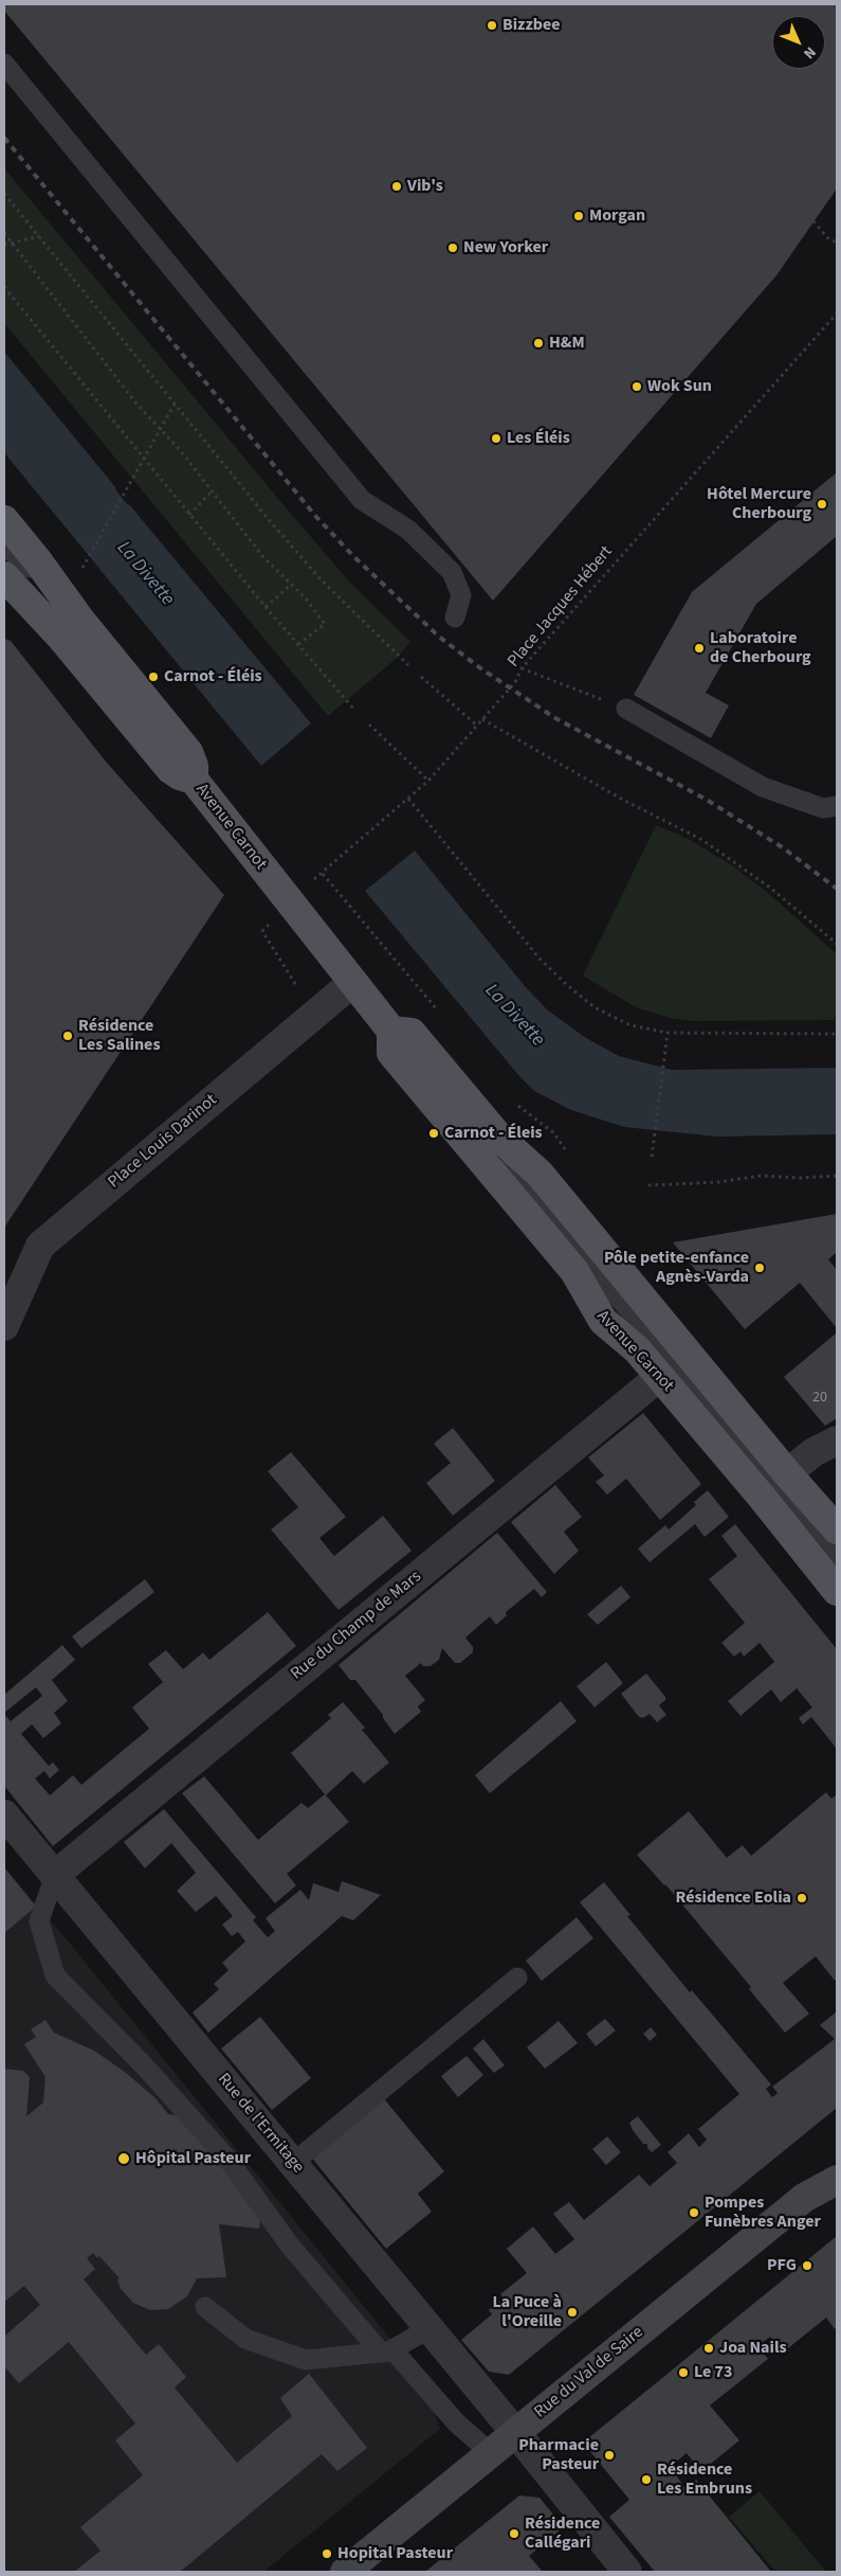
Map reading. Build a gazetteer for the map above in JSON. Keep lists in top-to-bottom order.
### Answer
{
  "streets": {
    "main road": ["Avenue Carnot", "Rue du Val de Saire"],
    "street": ["Place Louis Darinot", "Rue du Champ de Mars", "Rue de l'Ermitage"],
    "path": ["Place Jacques Hébert"]
  },
  "crossings": [
    ["Place Jacques Hébert", "Avenue Carnot"],
    ["Place Jacques Hébert", "Place Louis Darinot"],
    ["Avenue Carnot", "Place Louis Darinot"],
    ["Avenue Carnot", "Rue du Champ de Mars"],
    ["Rue du Champ de Mars", "Rue de l'Ermitage"],
    ["Rue de l'Ermitage", "Rue du Val de Saire"]
  ],
  "water": ["La Divette"],
  "places": [
    "Bizzbee",
    "Vib's",
    "Morgan",
    "New Yorker",
    "H&M",
    "Wok Sun",
    "Les Éléis",
    "Hôtel Mercure Cherbourg",
    "Laboratoire de Cherbourg",
    "Carnot - Éléis",
    "Résidence Les Salines",
    "Carnot - Éleis",
    "Pôle petite-enfance Agnès-Varda",
    "Résidence Eolia",
    "Hôpital Pasteur",
    "Pompes Funèbres Anger",
    "PFG",
    "La Puce à l'Oreille",
    "Joa Nails",
    "Le 73",
    "Pharmacie Pasteur",
    "Résidence Les Embruns",
    "Résidence Callégari",
    "Hopital Pasteur"
  ],
  "house_numbers": ["20"],
  "north": "bottom right"
}
